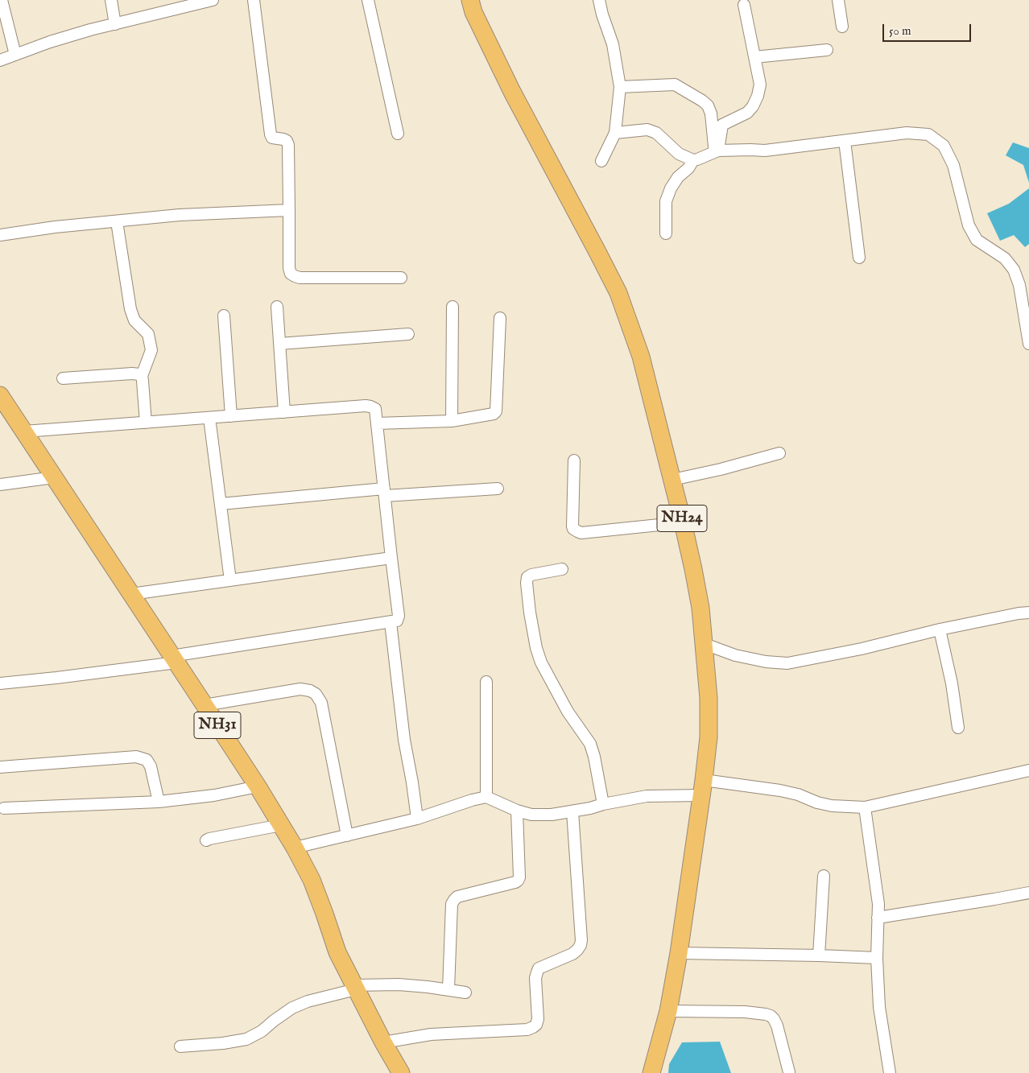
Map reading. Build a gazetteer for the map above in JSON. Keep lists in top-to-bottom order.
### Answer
{
  "streets": {
    "highway": ["NH24", "NH31"]
  },
  "scale_bar": "50 m"
}
